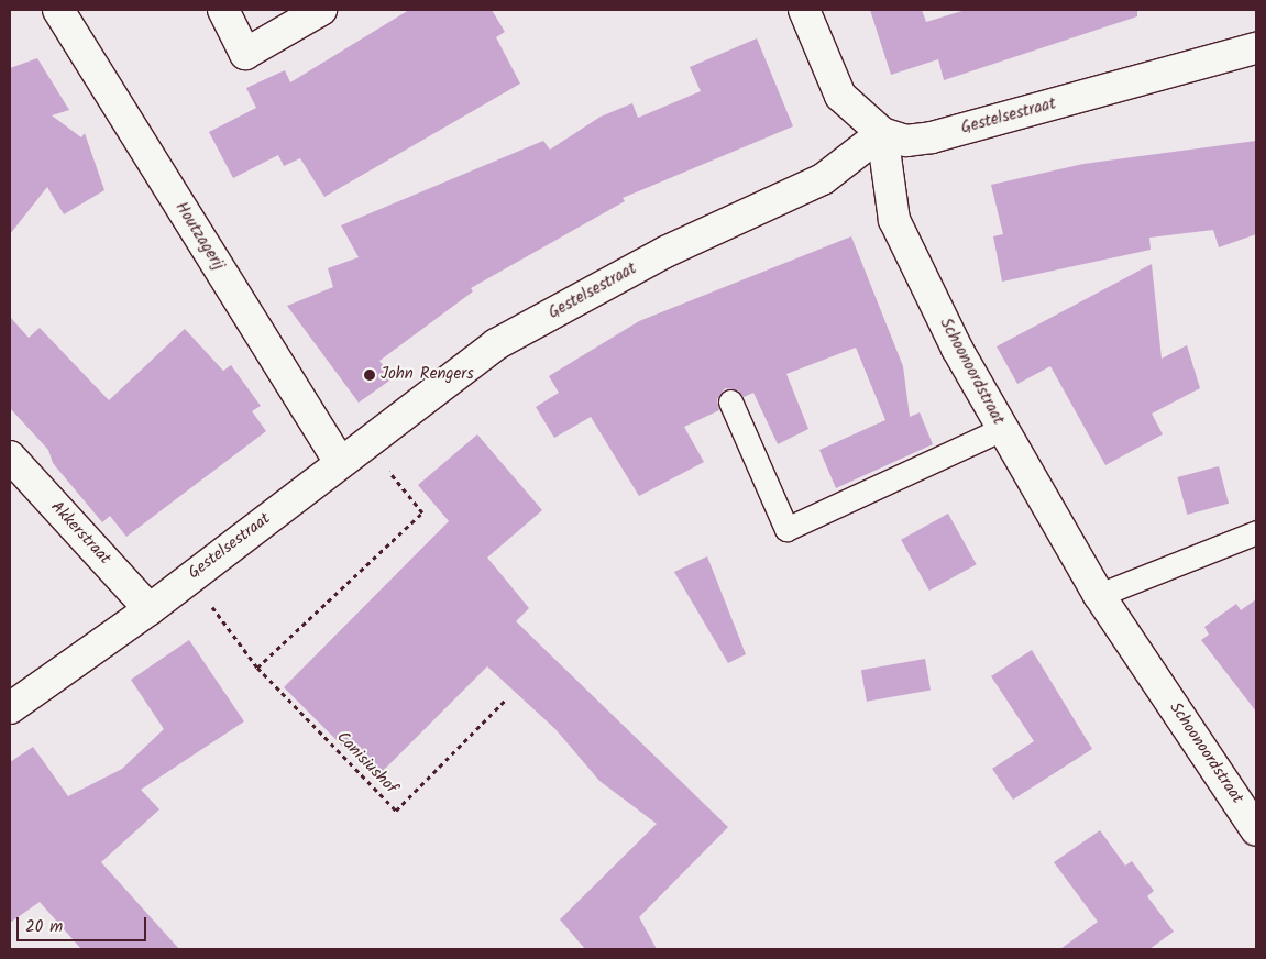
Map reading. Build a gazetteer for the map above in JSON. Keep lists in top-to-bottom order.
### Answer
{
  "streets": {
    "street": [
      "Gestelsestraat",
      "Houtzagerij",
      "Schoonoordstraat",
      "Akkerstraat"
    ],
    "path": ["Canisiushof"]
  },
  "crossings": [
    ["Gestelsestraat", "Houtzagerij"],
    ["Gestelsestraat", "Schoonoordstraat"],
    ["Gestelsestraat", "Akkerstraat"],
    ["Gestelsestraat", "Canisiushof"]
  ],
  "places": ["John Rengers"],
  "scale_bar": "20 m"
}
